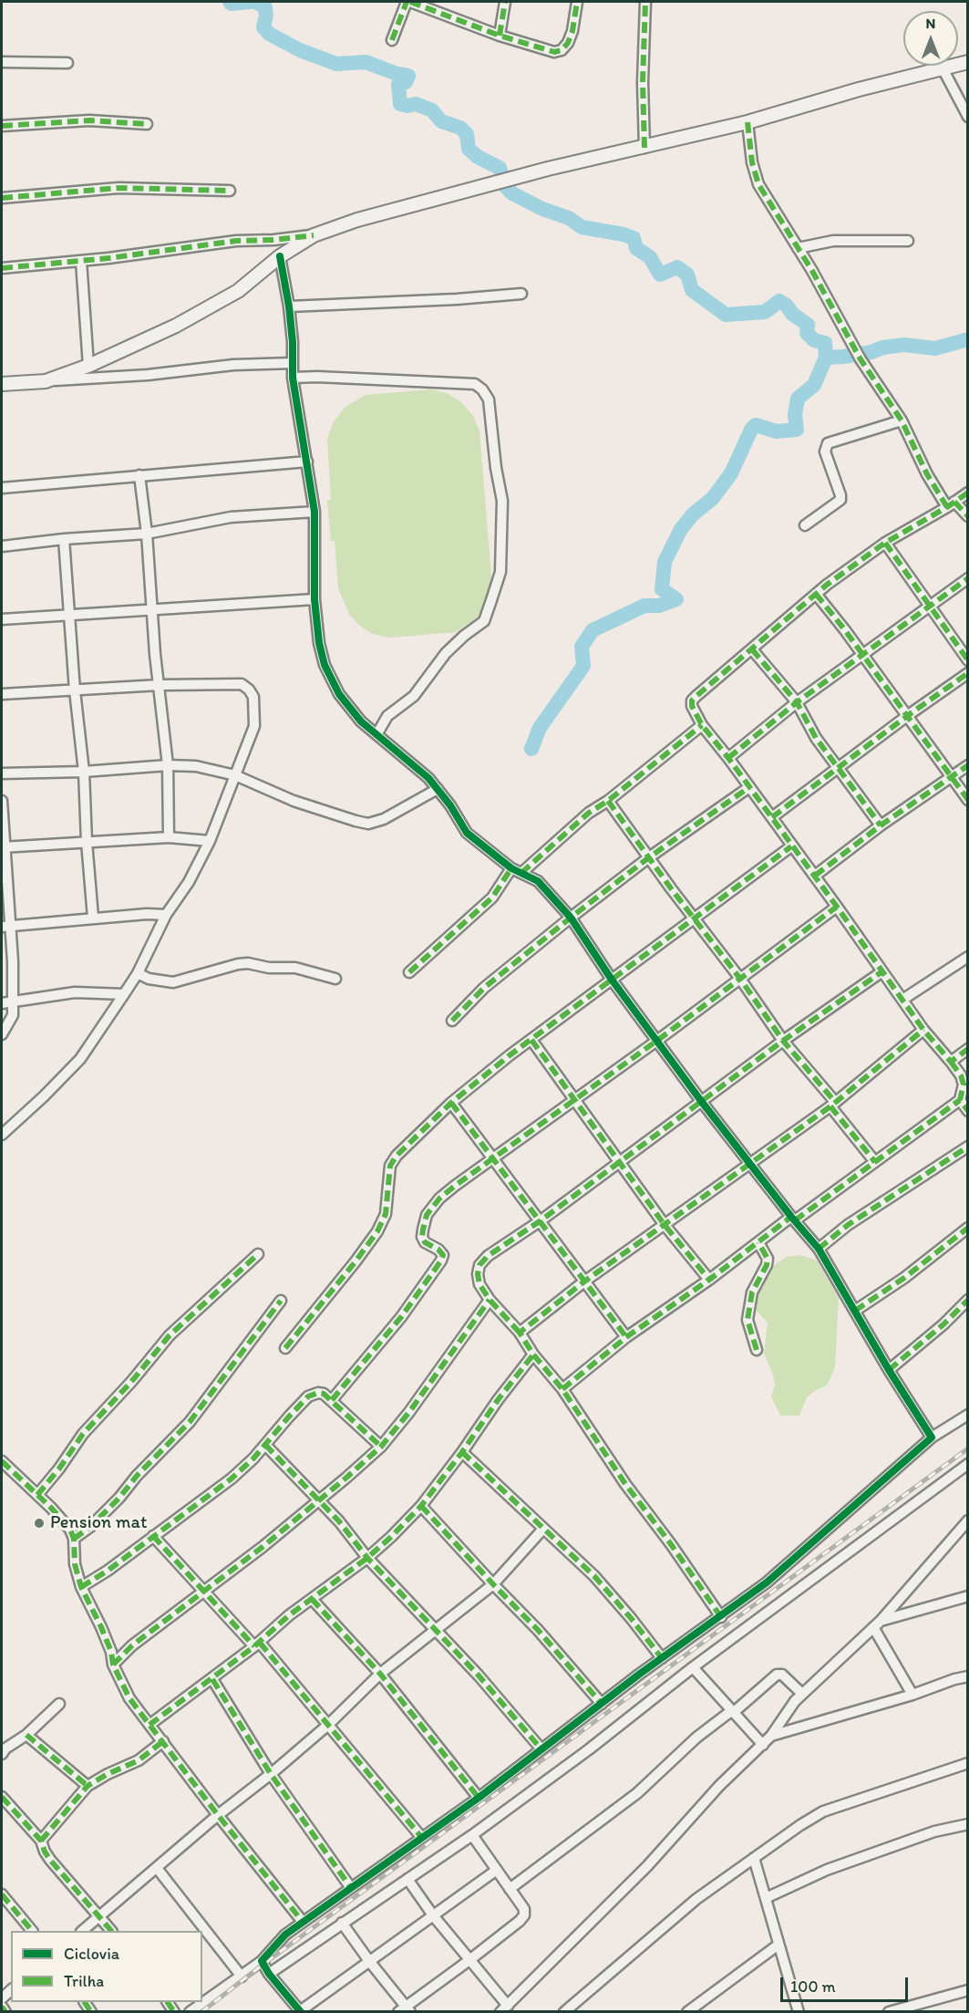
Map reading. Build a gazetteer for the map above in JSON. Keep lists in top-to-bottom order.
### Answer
{
  "places": ["Pension mat"],
  "legend": ["Ciclovia", "Trilha"],
  "scale_bar": "100 m",
  "north": "top"
}
